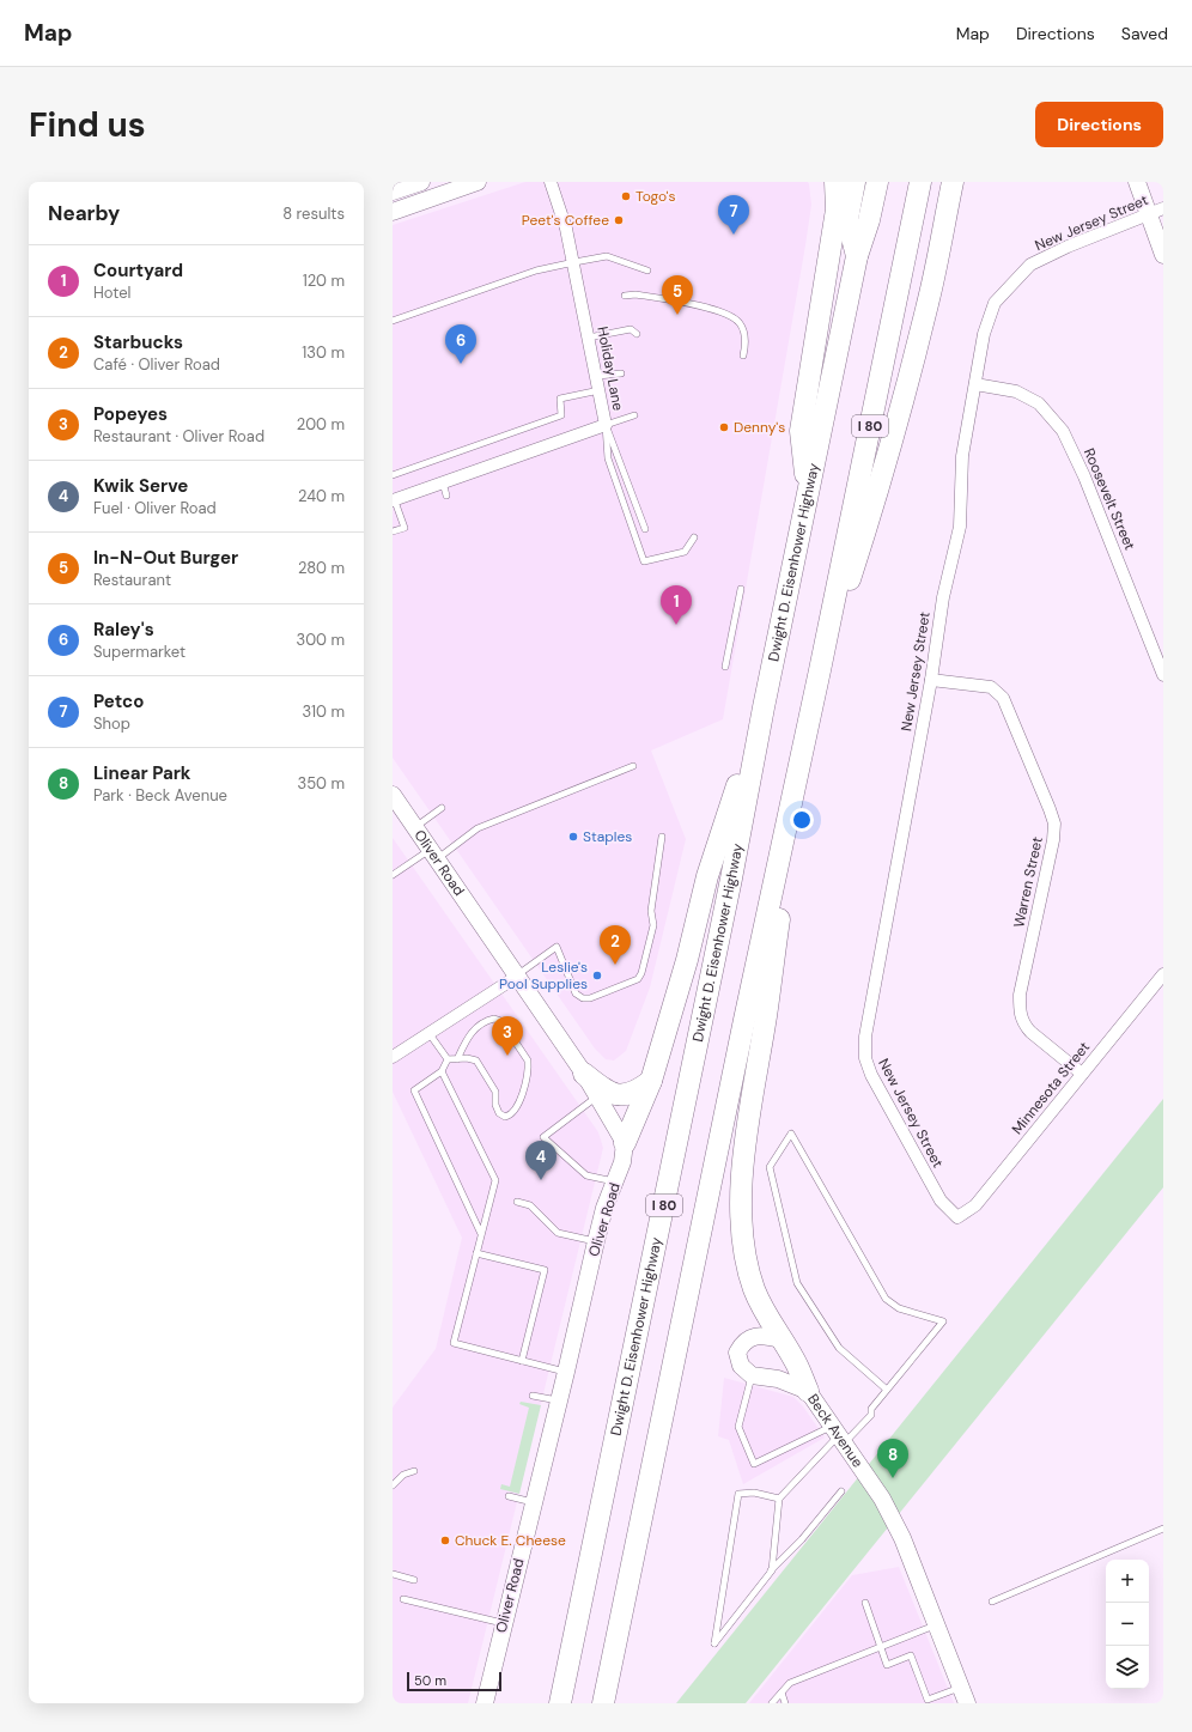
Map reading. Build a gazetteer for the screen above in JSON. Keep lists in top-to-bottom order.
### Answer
{
  "streets": {
    "highway": ["I 80", "Dwight D. Eisenhower Highway"],
    "main road": ["Oliver Road", "Beck Avenue"],
    "street": [
      "New Jersey Street",
      "Holiday Lane",
      "Roosevelt Street",
      "Warren Street",
      "Minnesota Street"
    ]
  },
  "crossings": [
    ["New Jersey Street", "Roosevelt Street"],
    ["New Jersey Street", "Warren Street"],
    ["New Jersey Street", "Minnesota Street"],
    ["Warren Street", "Minnesota Street"]
  ],
  "places": [
    "Togo's",
    "Peet's Coffee",
    "Denny's",
    "Staples",
    "Leslie's Pool Supplies",
    "Chuck E. Cheese"
  ],
  "scale_bar": "50 m",
  "page": {
    "header": "Map",
    "nav": ["Map", "Directions", "Saved"],
    "buttons": "Directions",
    "title": "Find us",
    "heading": ["Nearby", "8 results"],
    "pins": [
      "7",
      "5",
      "6",
      "1",
      "2",
      "3",
      "4",
      "8"
    ],
    "list": [
      {
        "mark": "1",
        "name": "Courtyard",
        "note": "Hotel",
        "value": "120 m"
      },
      {
        "mark": "2",
        "name": "Starbucks",
        "note": "Café · Oliver Road",
        "value": "130 m"
      },
      {
        "mark": "3",
        "name": "Popeyes",
        "note": "Restaurant · Oliver Road",
        "value": "200 m"
      },
      {
        "mark": "4",
        "name": "Kwik Serve",
        "note": "Fuel · Oliver Road",
        "value": "240 m"
      },
      {
        "mark": "5",
        "name": "In-N-Out Burger",
        "note": "Restaurant",
        "value": "280 m"
      },
      {
        "mark": "6",
        "name": "Raley's",
        "note": "Supermarket",
        "value": "300 m"
      },
      {
        "mark": "7",
        "name": "Petco",
        "note": "Shop",
        "value": "310 m"
      },
      {
        "mark": "8",
        "name": "Linear Park",
        "note": "Park · Beck Avenue",
        "value": "350 m"
      }
    ],
    "map_buttons": ["+", "−"],
    "scale": "50 m"
  }
}
